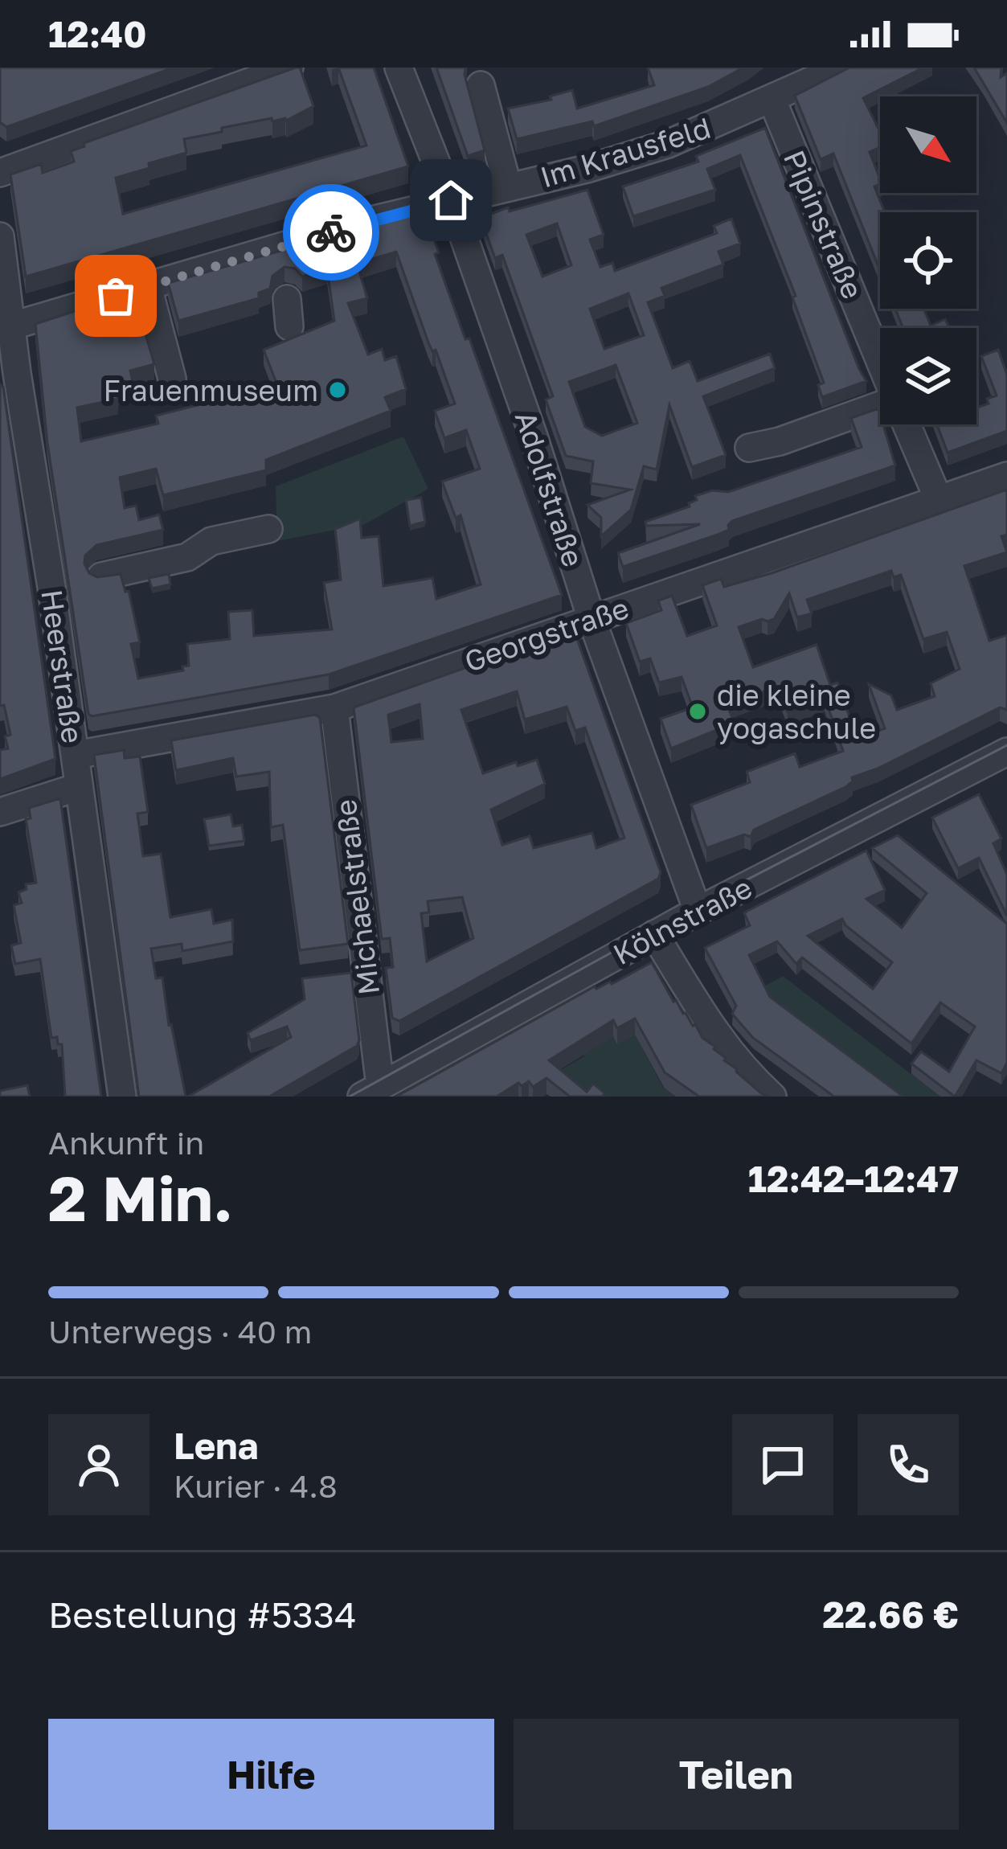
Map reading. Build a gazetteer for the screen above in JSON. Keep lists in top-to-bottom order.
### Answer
{
  "streets": {
    "street": [
      "Im Krausfeld",
      "Pipinstraße",
      "Adolfstraße",
      "Georgstraße",
      "Heerstraße",
      "Michaelstraße",
      "Kölnstraße"
    ]
  },
  "crossings": [
    ["Im Krausfeld", "Pipinstraße"],
    ["Im Krausfeld", "Adolfstraße"],
    ["Im Krausfeld", "Heerstraße"],
    ["Pipinstraße", "Georgstraße"],
    ["Adolfstraße", "Georgstraße"],
    ["Adolfstraße", "Kölnstraße"],
    ["Georgstraße", "Heerstraße"],
    ["Georgstraße", "Michaelstraße"],
    ["Michaelstraße", "Kölnstraße"]
  ],
  "places": ["Frauenmuseum", "die kleine yogaschule"],
  "north": "bottom right",
  "page": {
    "status": "12:40",
    "heading": ["2 Min.", "Ankunft in", "12:42–12:47"],
    "panel": [
      "Lena",
      "Kurier · 4.8",
      "Bestellung #5334",
      "22.66 €"
    ],
    "bar": "Unterwegs · 40 m",
    "buttons": ["Hilfe", "Teilen"]
  }
}
